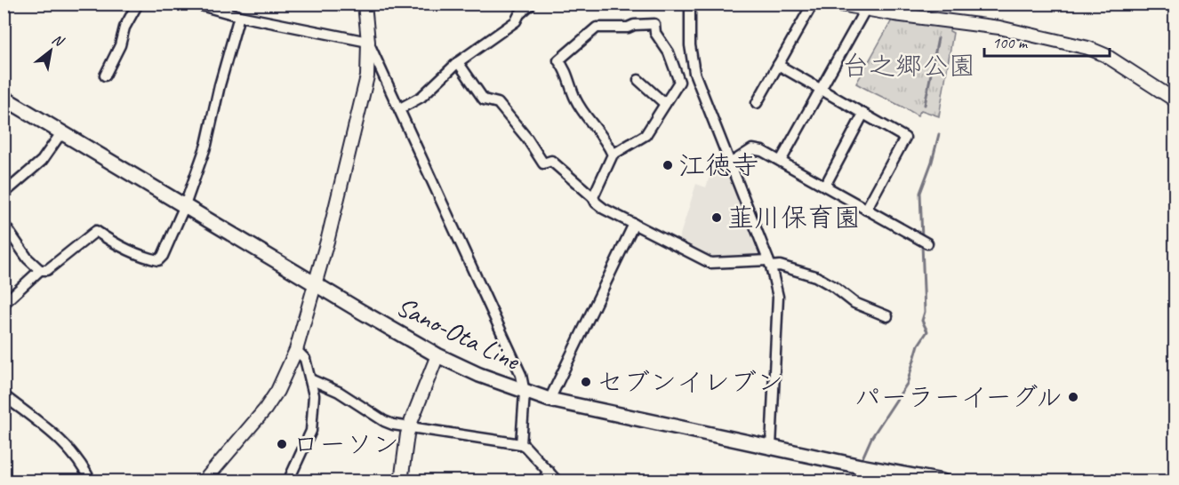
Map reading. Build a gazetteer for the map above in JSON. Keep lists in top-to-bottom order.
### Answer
{
  "streets": {
    "main road": ["Sano-Ota Line"]
  },
  "parks": ["台之郷公園"],
  "places": [
    "江徳寺",
    "韮川保育園",
    "セブンイレブン",
    "パーラーイーグル",
    "ローソン"
  ],
  "scale_bar": "100 m",
  "north": "top right"
}
